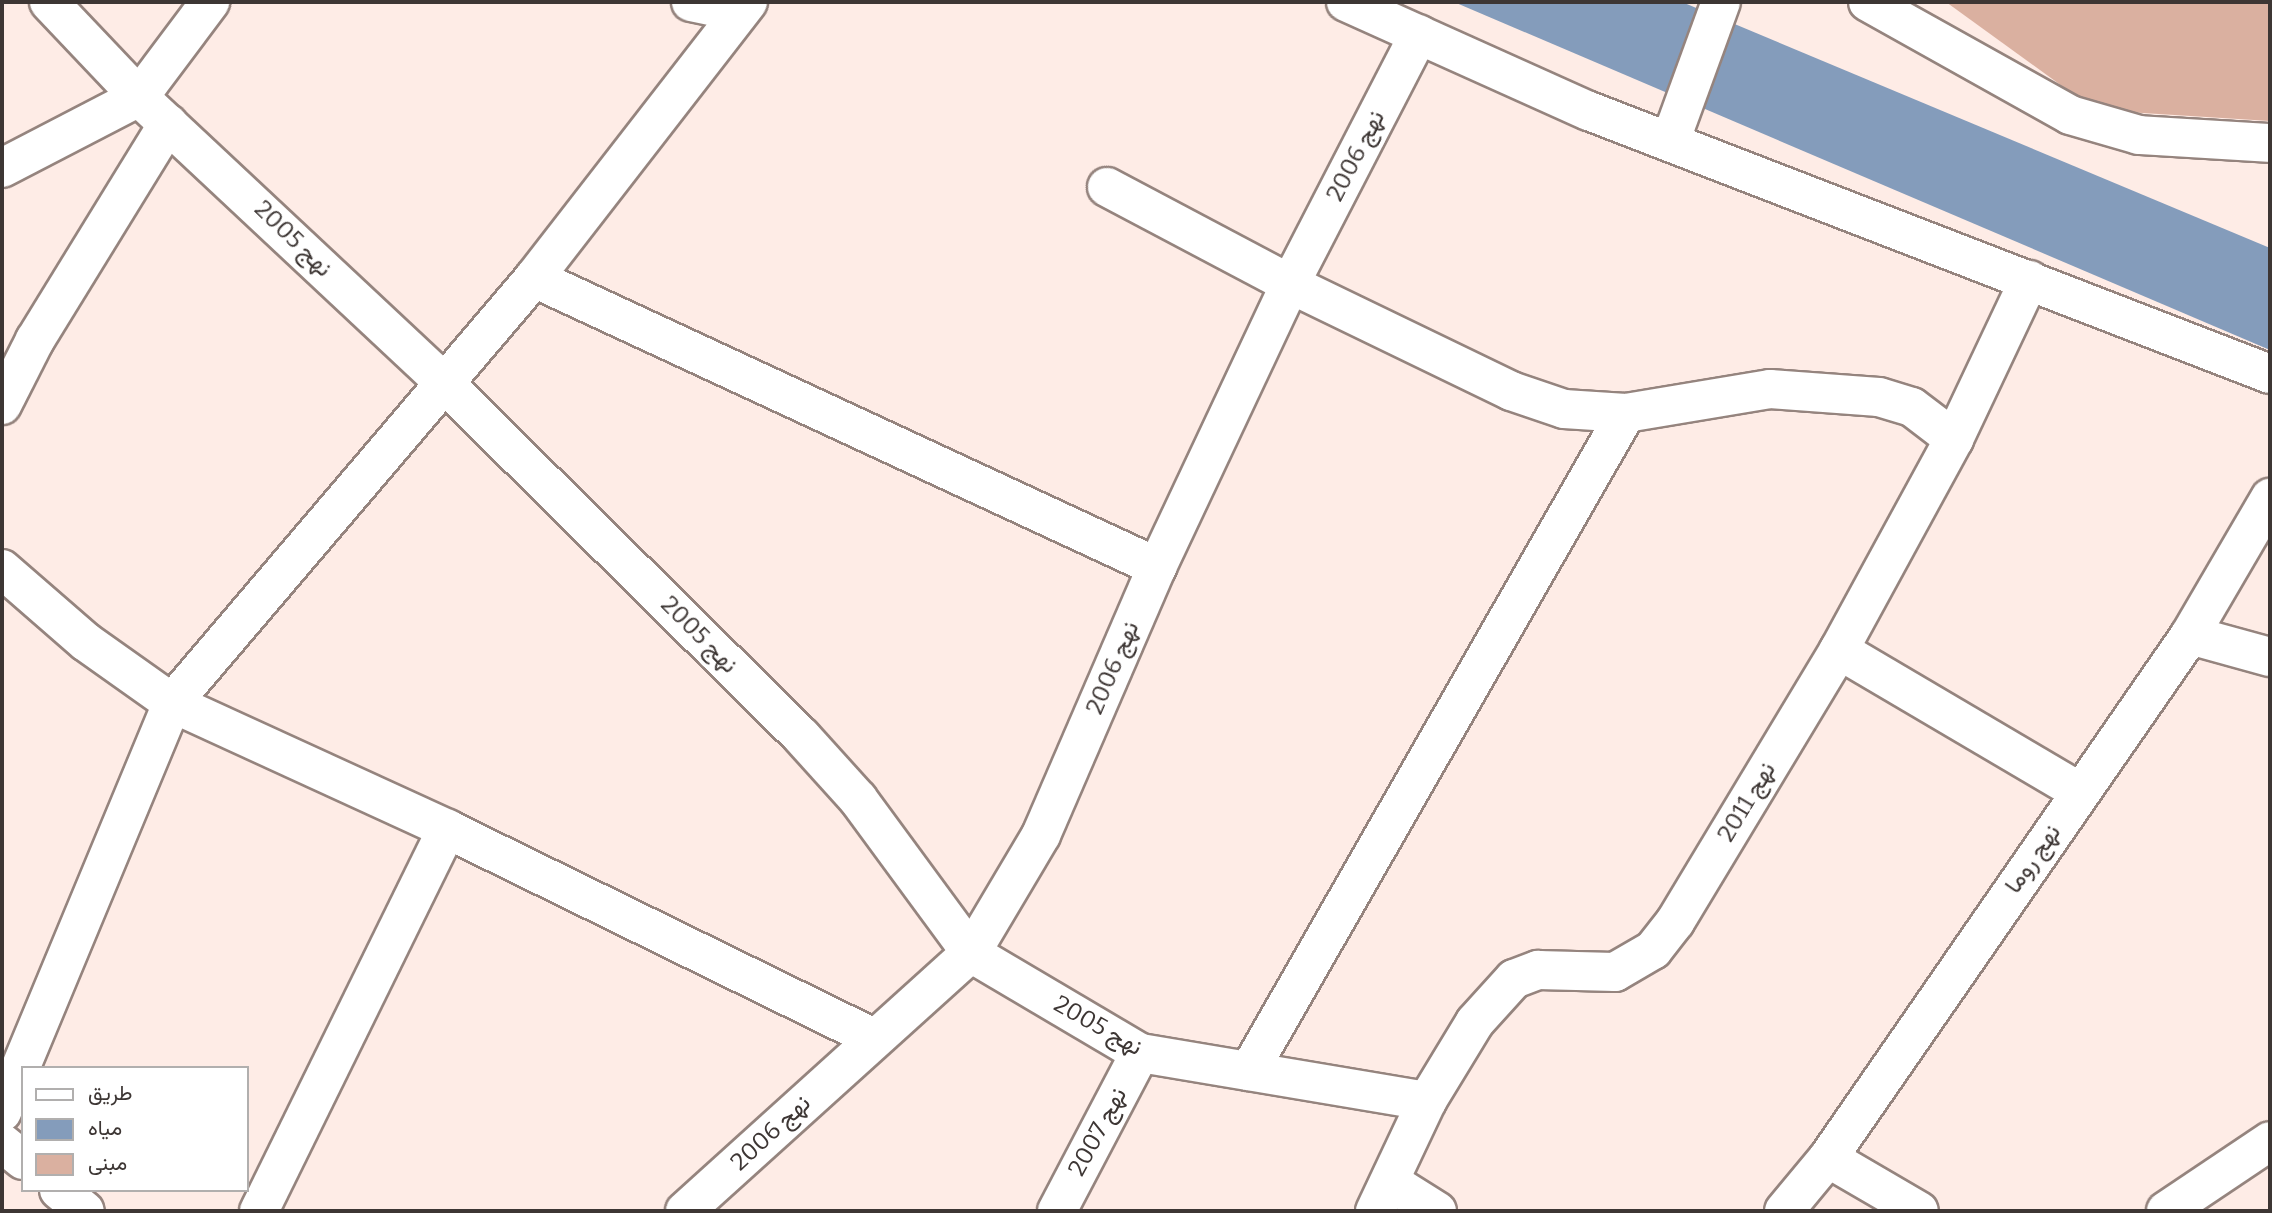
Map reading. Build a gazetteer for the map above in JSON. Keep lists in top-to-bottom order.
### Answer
{
  "streets": {
    "street": [
      "نهج 2006",
      "نهج 2005",
      "نهج 2011",
      "نهج روما",
      "نهج 2007"
    ]
  },
  "crossings": [
    ["نهج 2006", "نهج 2005"],
    ["نهج 2005", "نهج 2011"],
    ["نهج 2005", "نهج 2007"]
  ],
  "legend": ["طريق", "مياه", "مبنى"]
}
